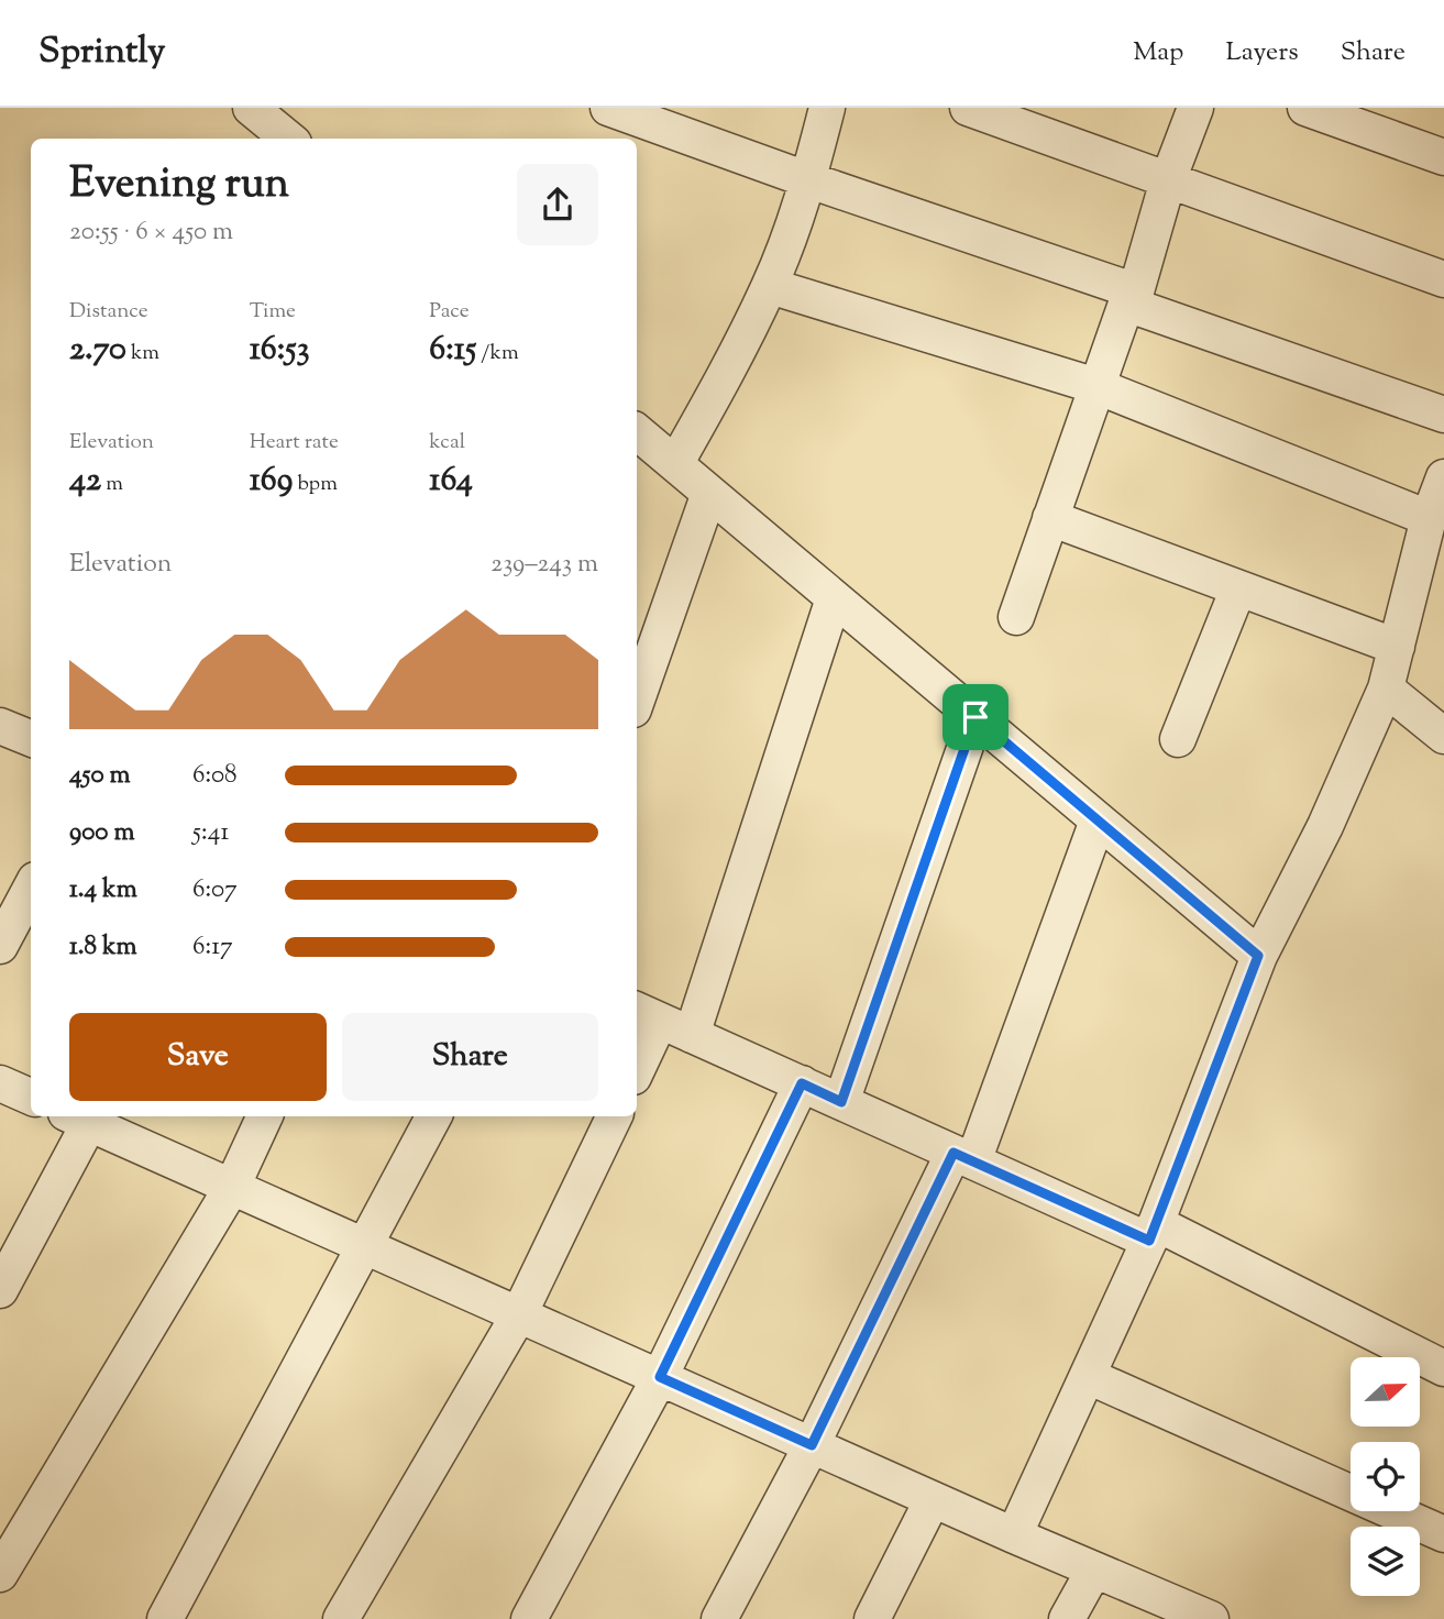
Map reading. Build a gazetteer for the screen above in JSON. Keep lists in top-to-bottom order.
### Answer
{
  "north": "right",
  "page": {
    "header": "Sprintly",
    "nav": ["Map", "Layers", "Share"],
    "heading": ["Evening run", "20:55 · 6 × 450 m"],
    "stats": [
      ["Distance", "2.70 km"],
      ["Time", "16:53"],
      ["Pace", "6:15 /km"],
      ["Elevation", "42 m"],
      ["Heart rate", "169 bpm"],
      ["kcal", "164"]
    ],
    "chart": ["Elevation", "239–243 m"],
    "list": [
      {
        "name": "450 m",
        "note": "6:08"
      },
      {
        "name": "900 m",
        "note": "5:41"
      },
      {
        "name": "1.4 km",
        "note": "6:07"
      },
      {
        "name": "1.8 km",
        "note": "6:17"
      }
    ],
    "buttons": ["Save", "Share"]
  }
}
